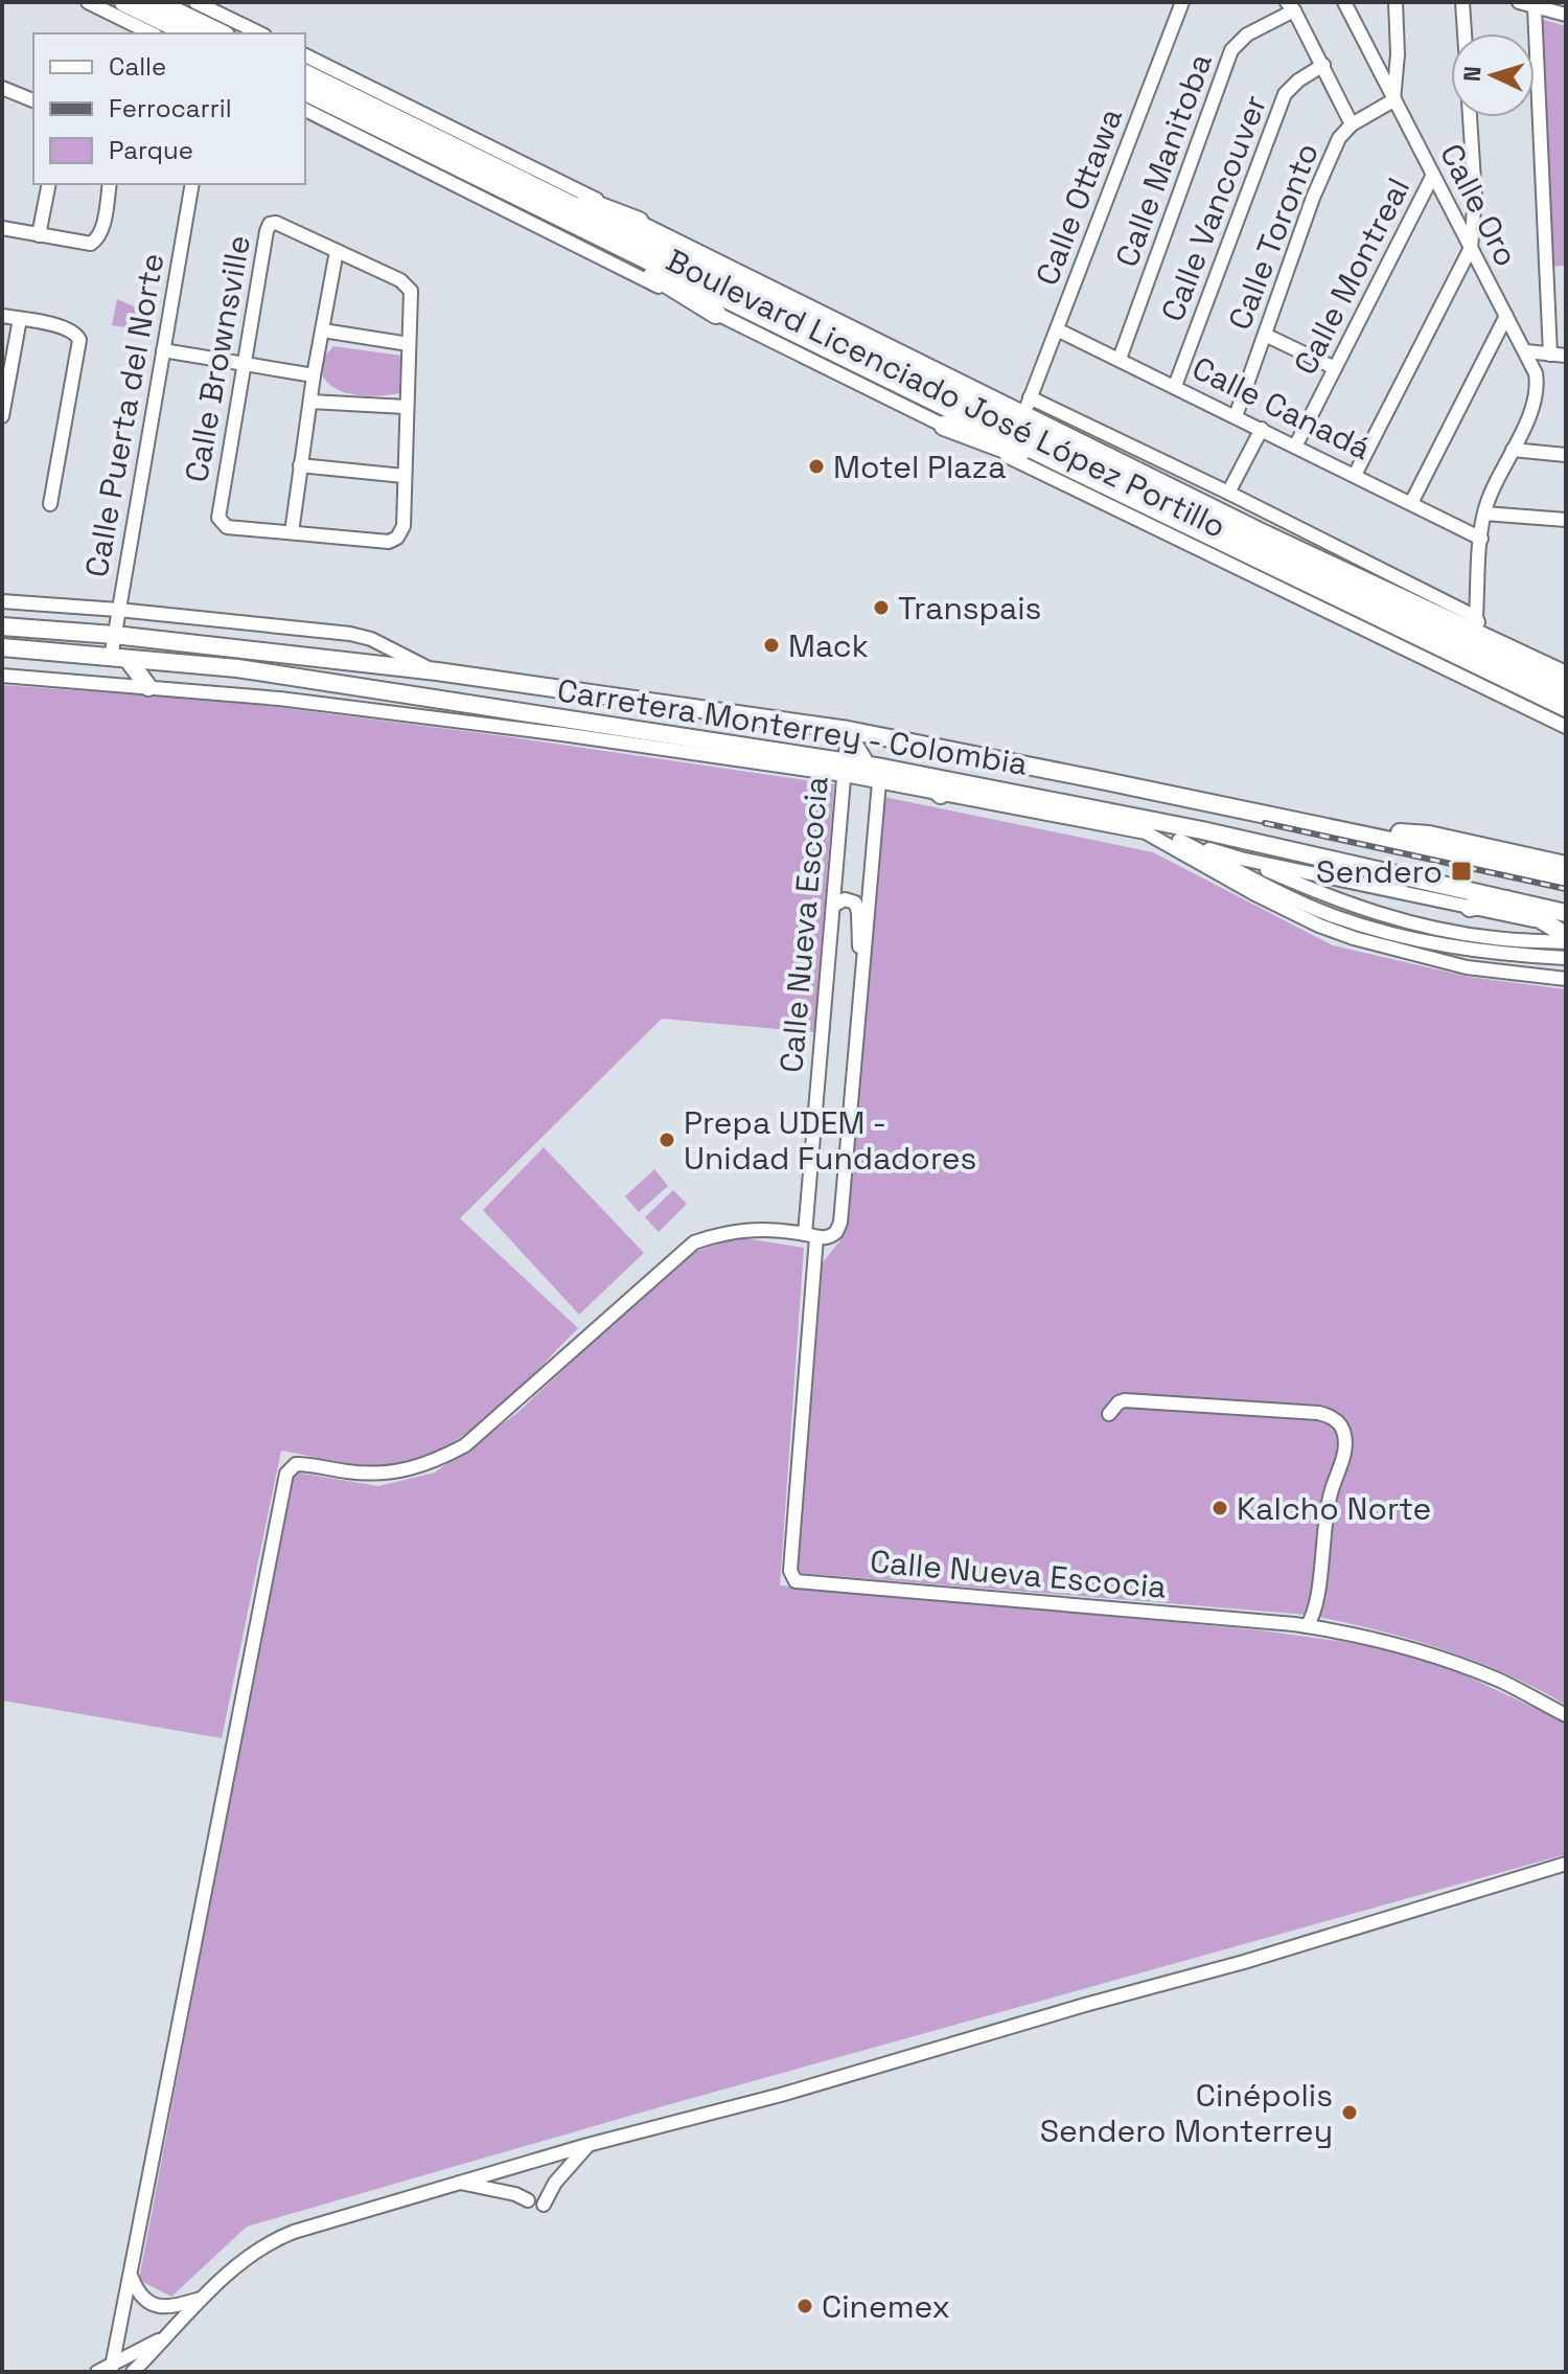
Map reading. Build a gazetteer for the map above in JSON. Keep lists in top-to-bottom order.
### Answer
{
  "streets": {
    "highway": ["Boulevard Licenciado José López Portillo"],
    "main road": ["Carretera Monterrey - Colombia"],
    "street": [
      "Calle Manitoba",
      "Calle Ottawa",
      "Calle Oro",
      "Calle Vancouver",
      "Calle Toronto",
      "Calle Montreal",
      "Calle Brownsville",
      "Calle Canadá",
      "Calle Puerta del Norte",
      "Calle Nueva Escocia"
    ]
  },
  "crossings": [
    ["Calle Manitoba", "Calle Canadá"],
    ["Calle Ottawa", "Boulevard Licenciado José López Portillo"],
    ["Calle Ottawa", "Calle Canadá"],
    ["Calle Oro", "Calle Toronto"],
    ["Calle Oro", "Calle Montreal"],
    ["Calle Oro", "Calle Canadá"],
    ["Calle Vancouver", "Calle Canadá"],
    ["Calle Toronto", "Calle Canadá"],
    ["Calle Montreal", "Calle Canadá"],
    ["Calle Puerta del Norte", "Carretera Monterrey - Colombia"],
    ["Carretera Monterrey - Colombia", "Calle Nueva Escocia"]
  ],
  "places": {
    "other": [
      "Motel Plaza",
      "Transpais",
      "Mack",
      "Prepa UDEM - Unidad Fundadores",
      "Kalcho Norte",
      "Cinépolis Sendero Monterrey",
      "Cinemex"
    ],
    "transit": ["Sendero"]
  },
  "legend": ["Calle", "Ferrocarril", "Parque"],
  "north": "left"
}
